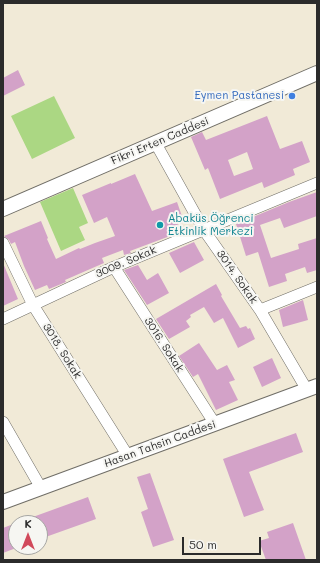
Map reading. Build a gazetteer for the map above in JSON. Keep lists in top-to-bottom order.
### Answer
{
  "streets": {
    "street": [
      "Fikri Erten Caddesi",
      "3009. Sokak",
      "3014. Sokak",
      "3016. Sokak",
      "3018. Sokak",
      "Hasan Tahsin Caddesi"
    ]
  },
  "crossings": [
    ["Fikri Erten Caddesi", "3014. Sokak"],
    ["3009. Sokak", "3014. Sokak"],
    ["3009. Sokak", "3016. Sokak"],
    ["3009. Sokak", "3018. Sokak"],
    ["3014. Sokak", "Hasan Tahsin Caddesi"],
    ["3016. Sokak", "Hasan Tahsin Caddesi"],
    ["3018. Sokak", "Hasan Tahsin Caddesi"]
  ],
  "places": ["Eymen Pastanesi", "Abaküs Öğrenci Etkinlik Merkezi"],
  "scale_bar": "50 m",
  "north": "top"
}
